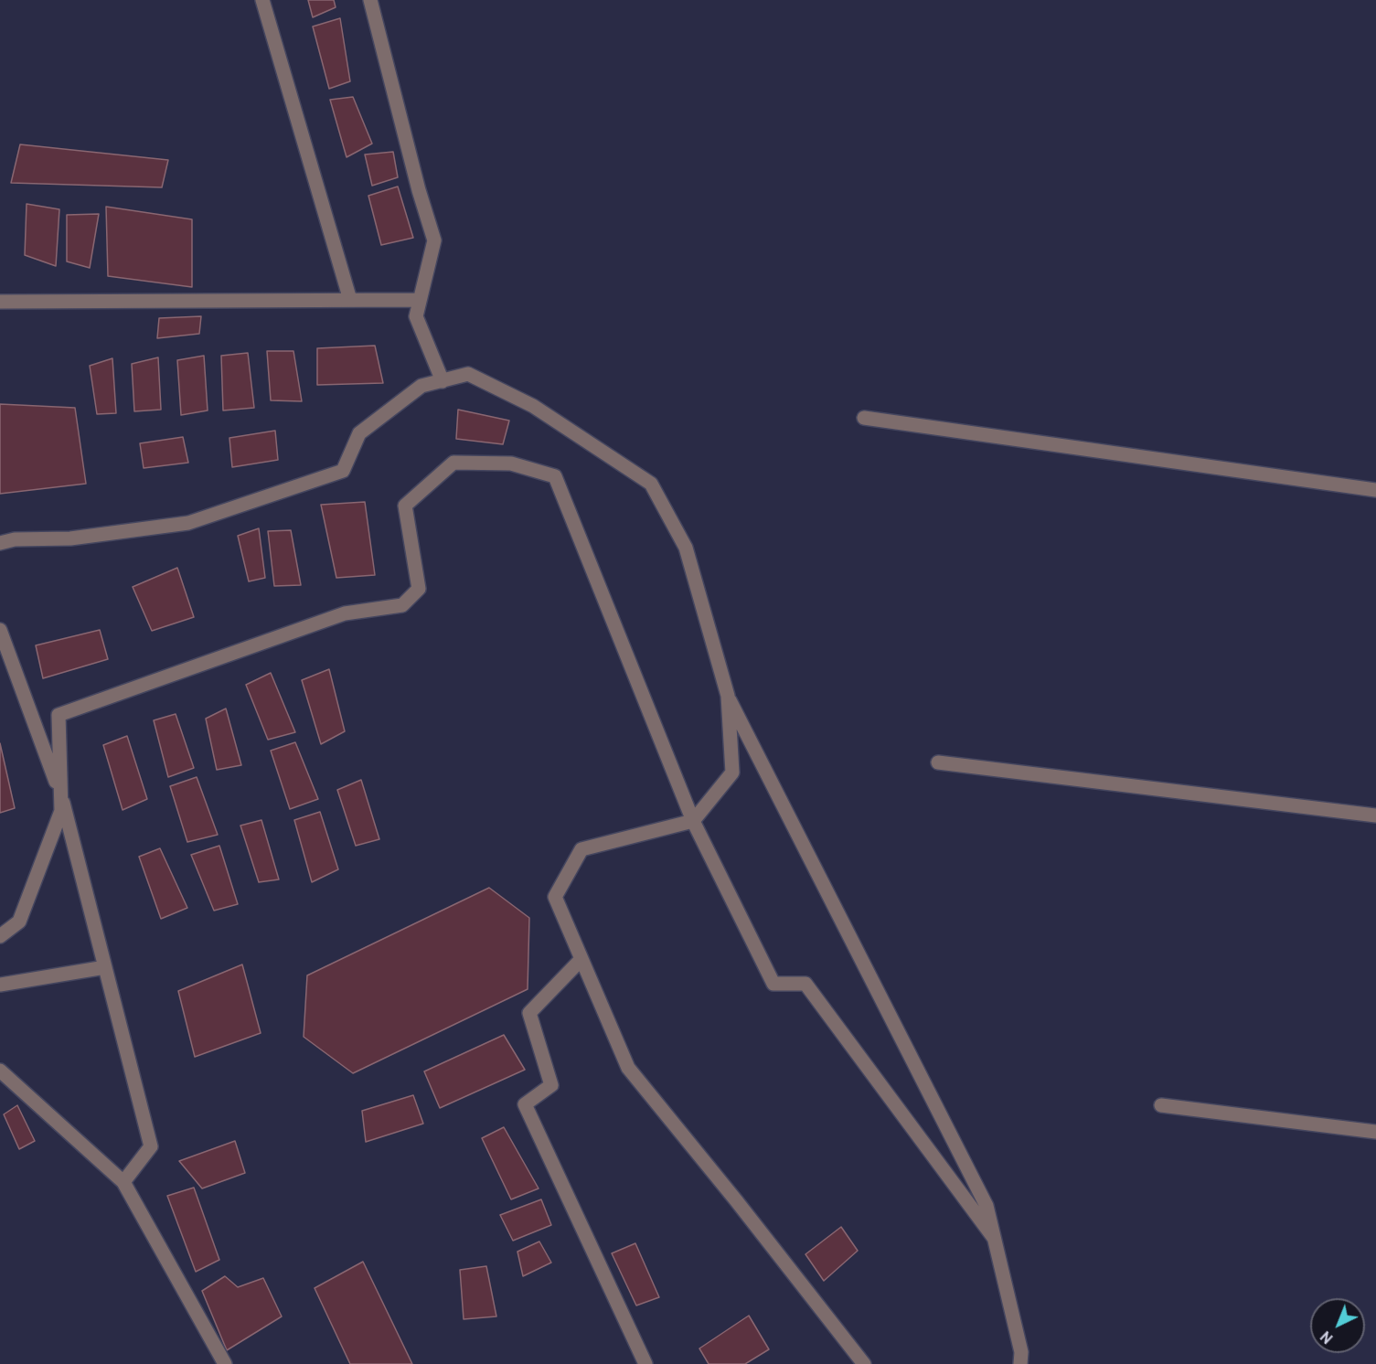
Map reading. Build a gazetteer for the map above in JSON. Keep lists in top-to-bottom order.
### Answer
{
  "north": "bottom left"
}
